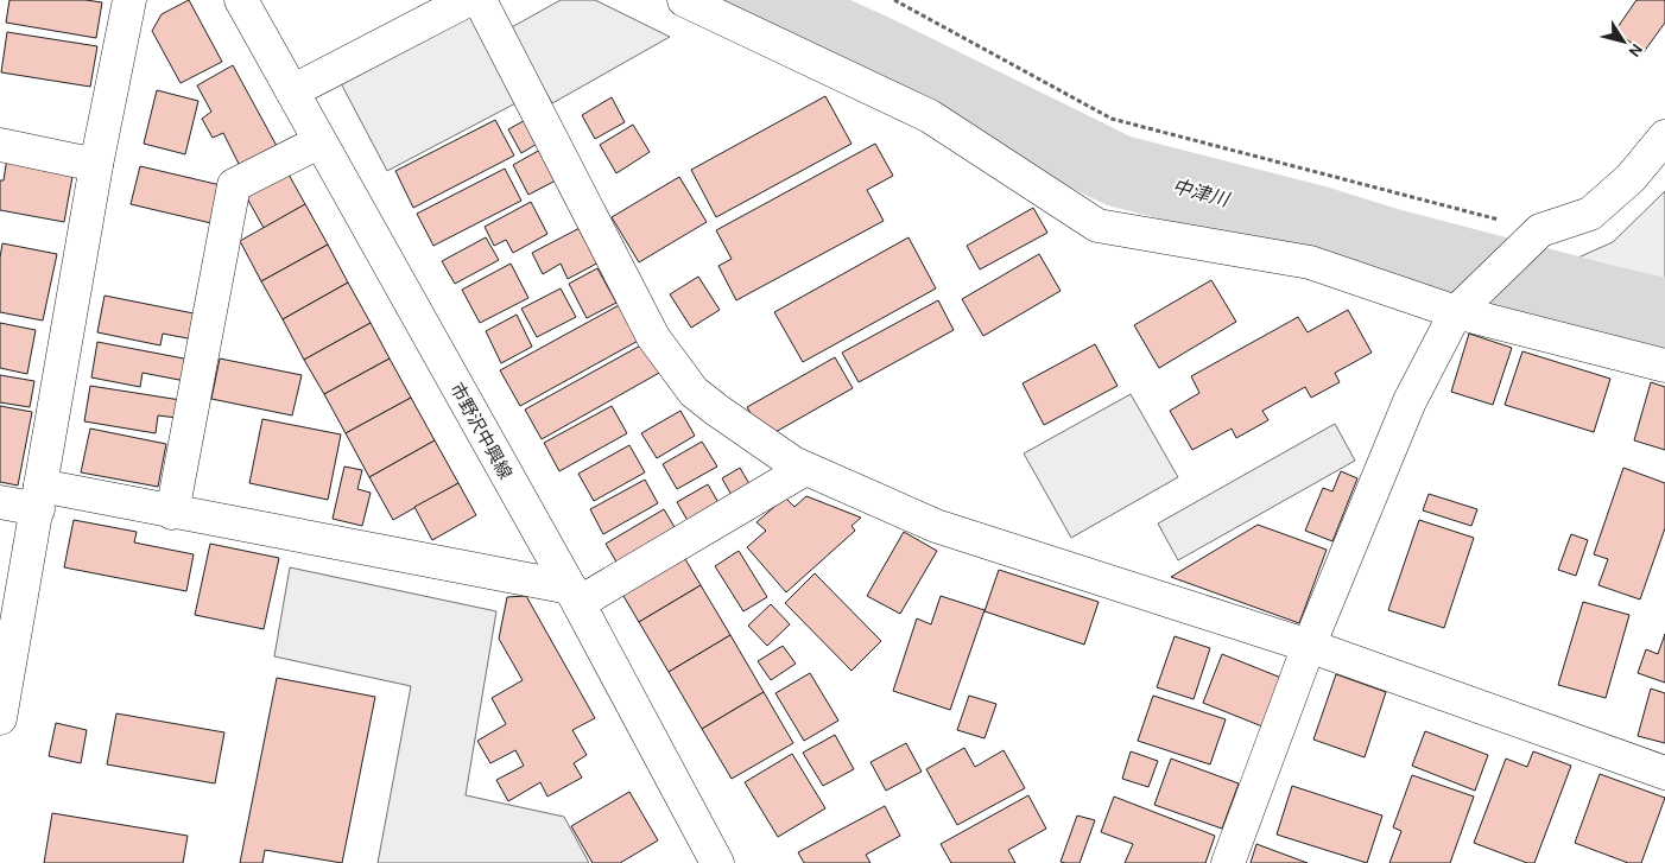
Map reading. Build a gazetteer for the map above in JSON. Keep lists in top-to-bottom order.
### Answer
{
  "streets": {
    "street": ["市野沢中興線"]
  },
  "water": ["中津川"],
  "north": "bottom right"
}
